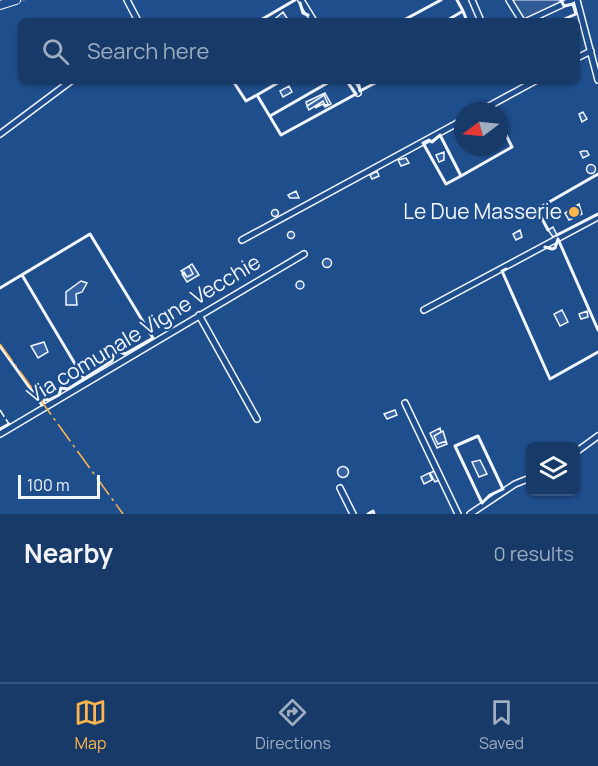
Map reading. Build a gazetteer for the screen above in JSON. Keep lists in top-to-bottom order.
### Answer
{
  "streets": {
    "street": ["Via comunale Vigne Vecchie"]
  },
  "places": ["Le Due Masserie"],
  "scale_bar": "100 m",
  "north": "left",
  "page": {
    "search": "Search here",
    "scale": "100 m",
    "heading": ["Nearby", "0 results"],
    "nav": ["Map", "Directions", "Saved"]
  }
}
